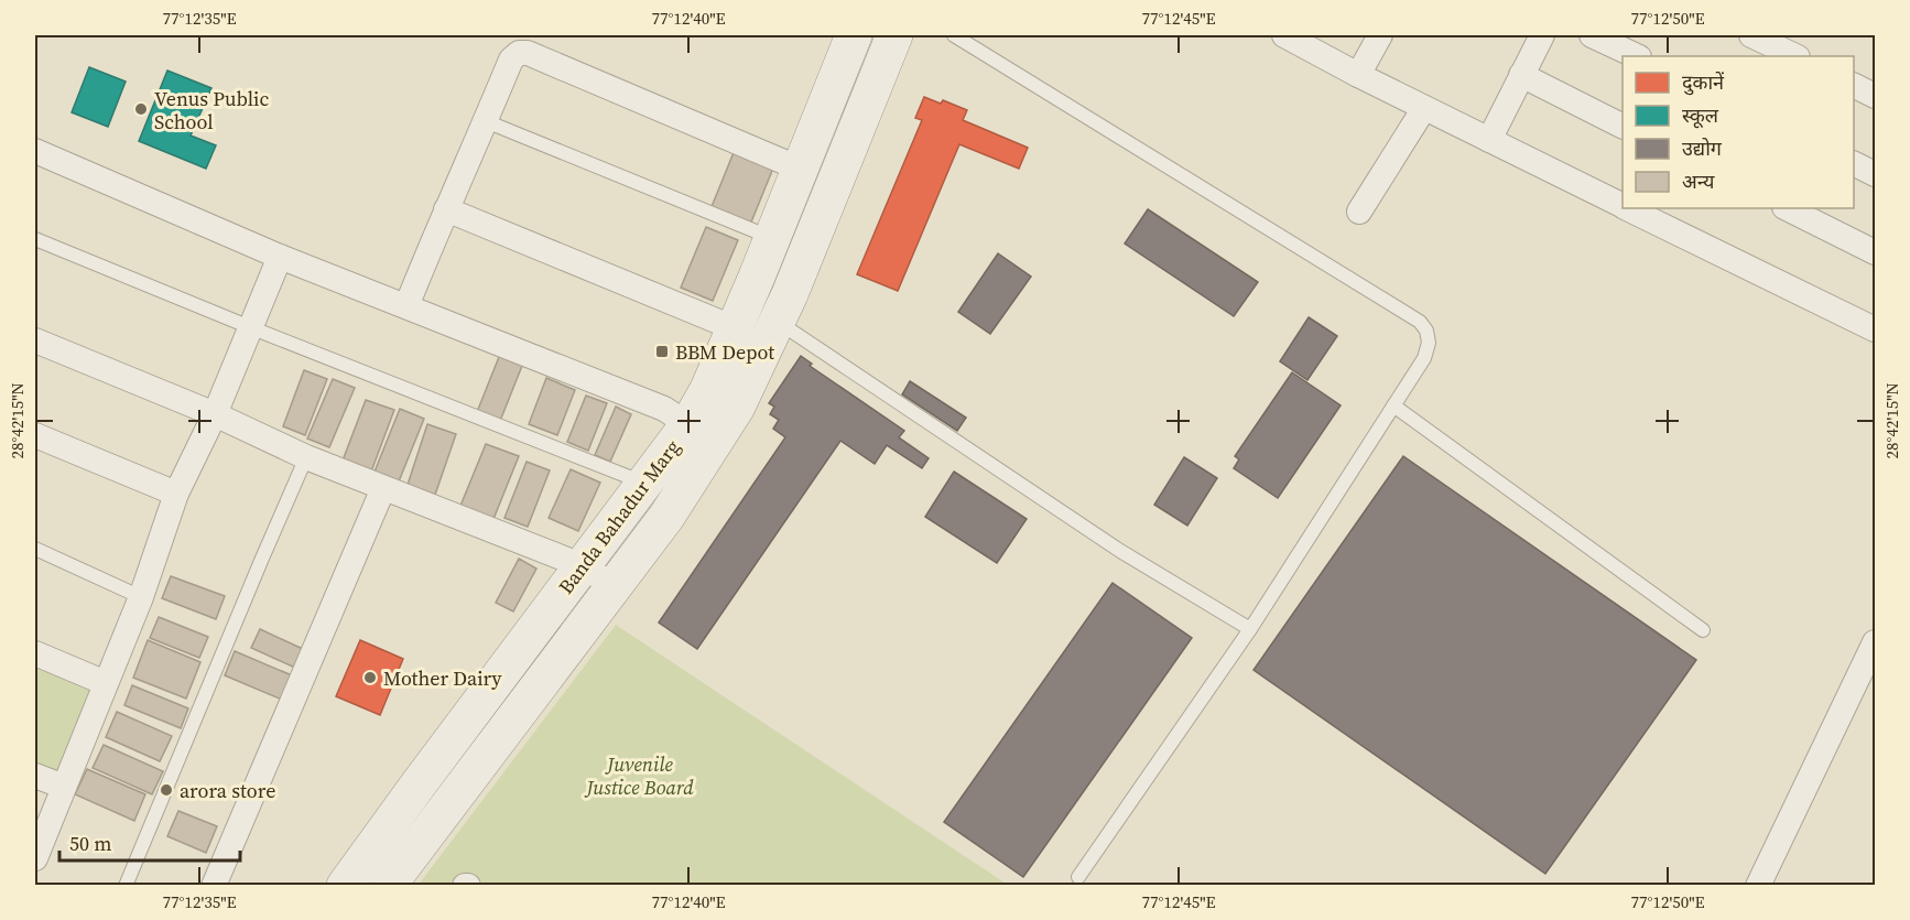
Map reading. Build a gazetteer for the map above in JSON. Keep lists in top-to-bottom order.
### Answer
{
  "streets": {
    "street": ["Banda Bahadur Marg"]
  },
  "parks": ["Juvenile Justice Board"],
  "places": {
    "other": ["Venus Public School", "Mother Dairy", "arora store"],
    "transit": ["BBM Depot"]
  },
  "legend": [
    "दुकानें",
    "स्कूल",
    "उद्योग",
    "अन्य"
  ],
  "scale_bar": "50 m",
  "coordinates": [
    "77°12'35\"E",
    "77°12'40\"E",
    "77°12'45\"E",
    "77°12'50\"E",
    "28°42'15\"N"
  ]
}
